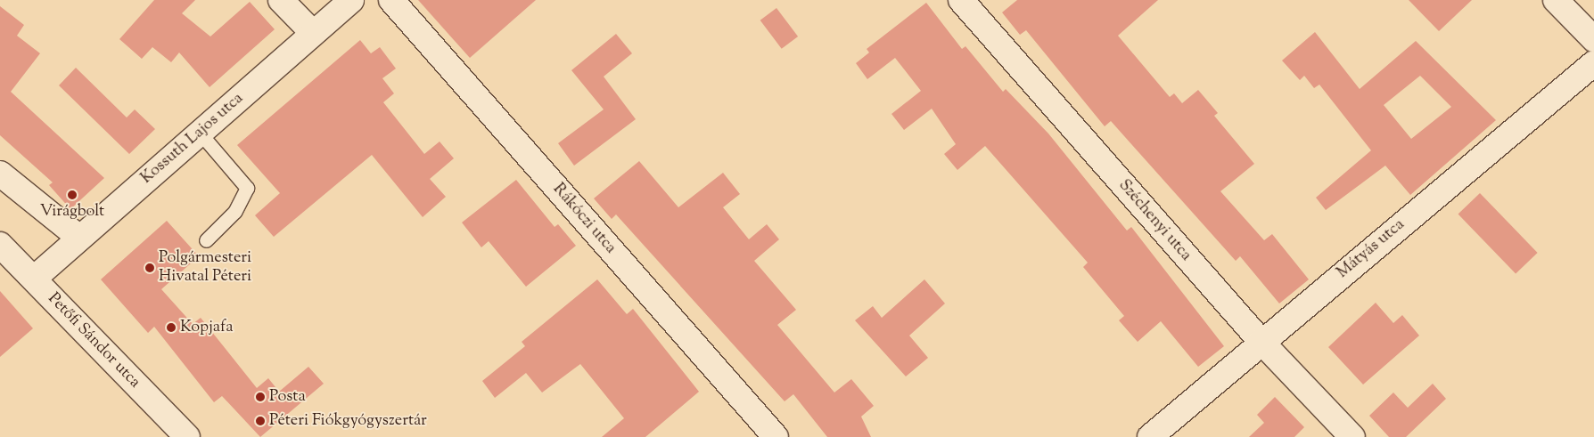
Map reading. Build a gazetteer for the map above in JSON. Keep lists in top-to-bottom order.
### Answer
{
  "streets": {
    "street": [
      "Kossuth Lajos utca",
      "Rákóczi utca",
      "Széchenyi utca",
      "Mátyás utca",
      "Petőfi Sándor utca"
    ]
  },
  "crossings": [
    ["Kossuth Lajos utca", "Petőfi Sándor utca"],
    ["Széchenyi utca", "Mátyás utca"]
  ],
  "places": [
    "Virágbolt",
    "Polgármesteri Hivatal Péteri",
    "Kopjafa",
    "Posta",
    "Péteri Fiókgyógyszertár"
  ]
}
